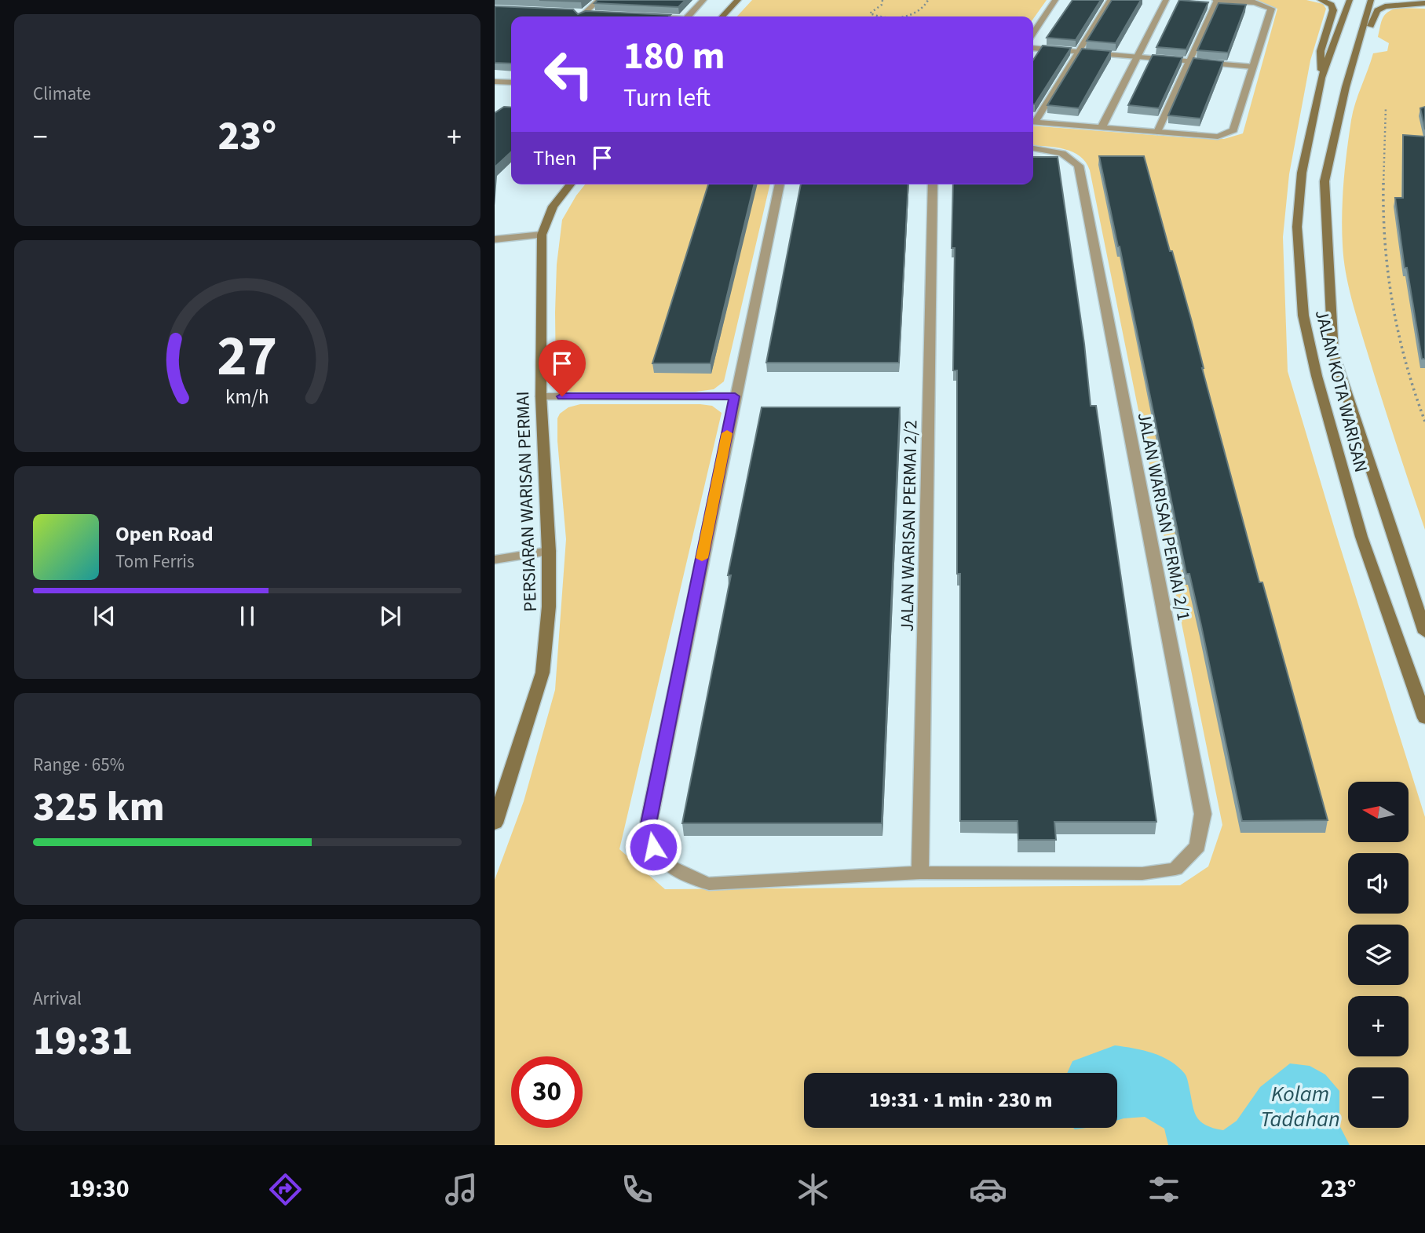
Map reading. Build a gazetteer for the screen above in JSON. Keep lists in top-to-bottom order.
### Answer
{
  "streets": {
    "street": [
      "JALAN KOTA WARISAN",
      "PERSIARAN WARISAN PERMAI",
      "JALAN WARISAN PERMAI 2/1",
      "JALAN WARISAN PERMAI 2/2"
    ]
  },
  "crossings": [
    ["JALAN WARISAN PERMAI 2/1", "JALAN WARISAN PERMAI 2/2"]
  ],
  "water": ["Kolam Tadahan"],
  "north": "left",
  "page": {
    "tile": [
      "Climate",
      ["Range · 65%", "325 km"],
      ["Arrival", "19:31"]
    ],
    "turn": ["180 m", "Turn left"],
    "heat": ["−", "23°", "+"],
    "then": "Then",
    "song": ["Open Road", "Tom Ferris"],
    "map_buttons": ["+", "−"],
    "limit": "30",
    "trip": "19:31 · 1 min · 230 m",
    "tabs": ["19:30", "23°"],
    "gauge": ["27", "km/h"]
  }
}
